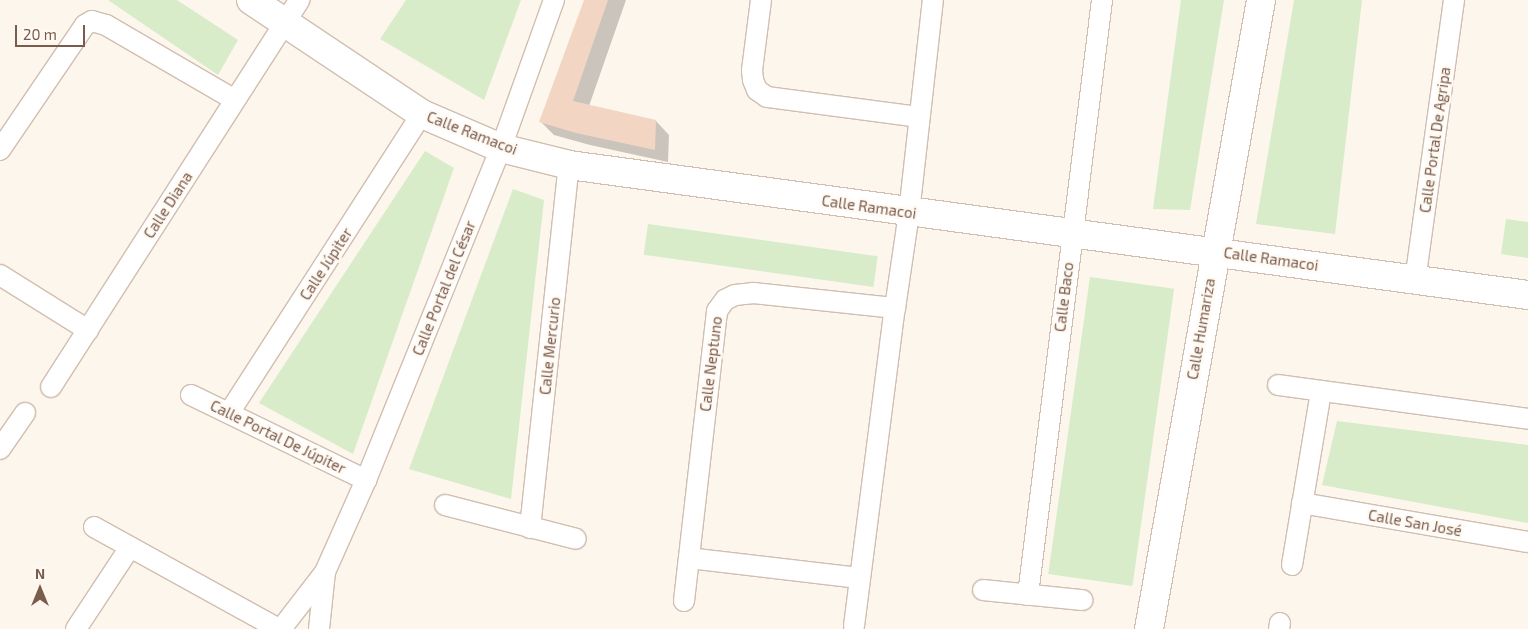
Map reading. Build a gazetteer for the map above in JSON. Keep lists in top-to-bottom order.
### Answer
{
  "streets": {
    "street": [
      "Calle Ramacoi",
      "Calle Portal De Agripa",
      "Calle Diana",
      "Calle Júpiter",
      "Calle Portal del César",
      "Calle Baco",
      "Calle Humariza",
      "Calle Mercurio",
      "Calle Neptuno",
      "Calle Portal De Júpiter",
      "Calle San José"
    ]
  },
  "crossings": [
    ["Calle Ramacoi", "Calle Portal De Agripa"],
    ["Calle Ramacoi", "Calle Diana"],
    ["Calle Ramacoi", "Calle Júpiter"],
    ["Calle Ramacoi", "Calle Portal del César"],
    ["Calle Ramacoi", "Calle Baco"],
    ["Calle Ramacoi", "Calle Humariza"],
    ["Calle Ramacoi", "Calle Mercurio"],
    ["Calle Júpiter", "Calle Portal De Júpiter"],
    ["Calle Portal del César", "Calle Portal De Júpiter"]
  ],
  "scale_bar": "20 m",
  "north": "top"
}
